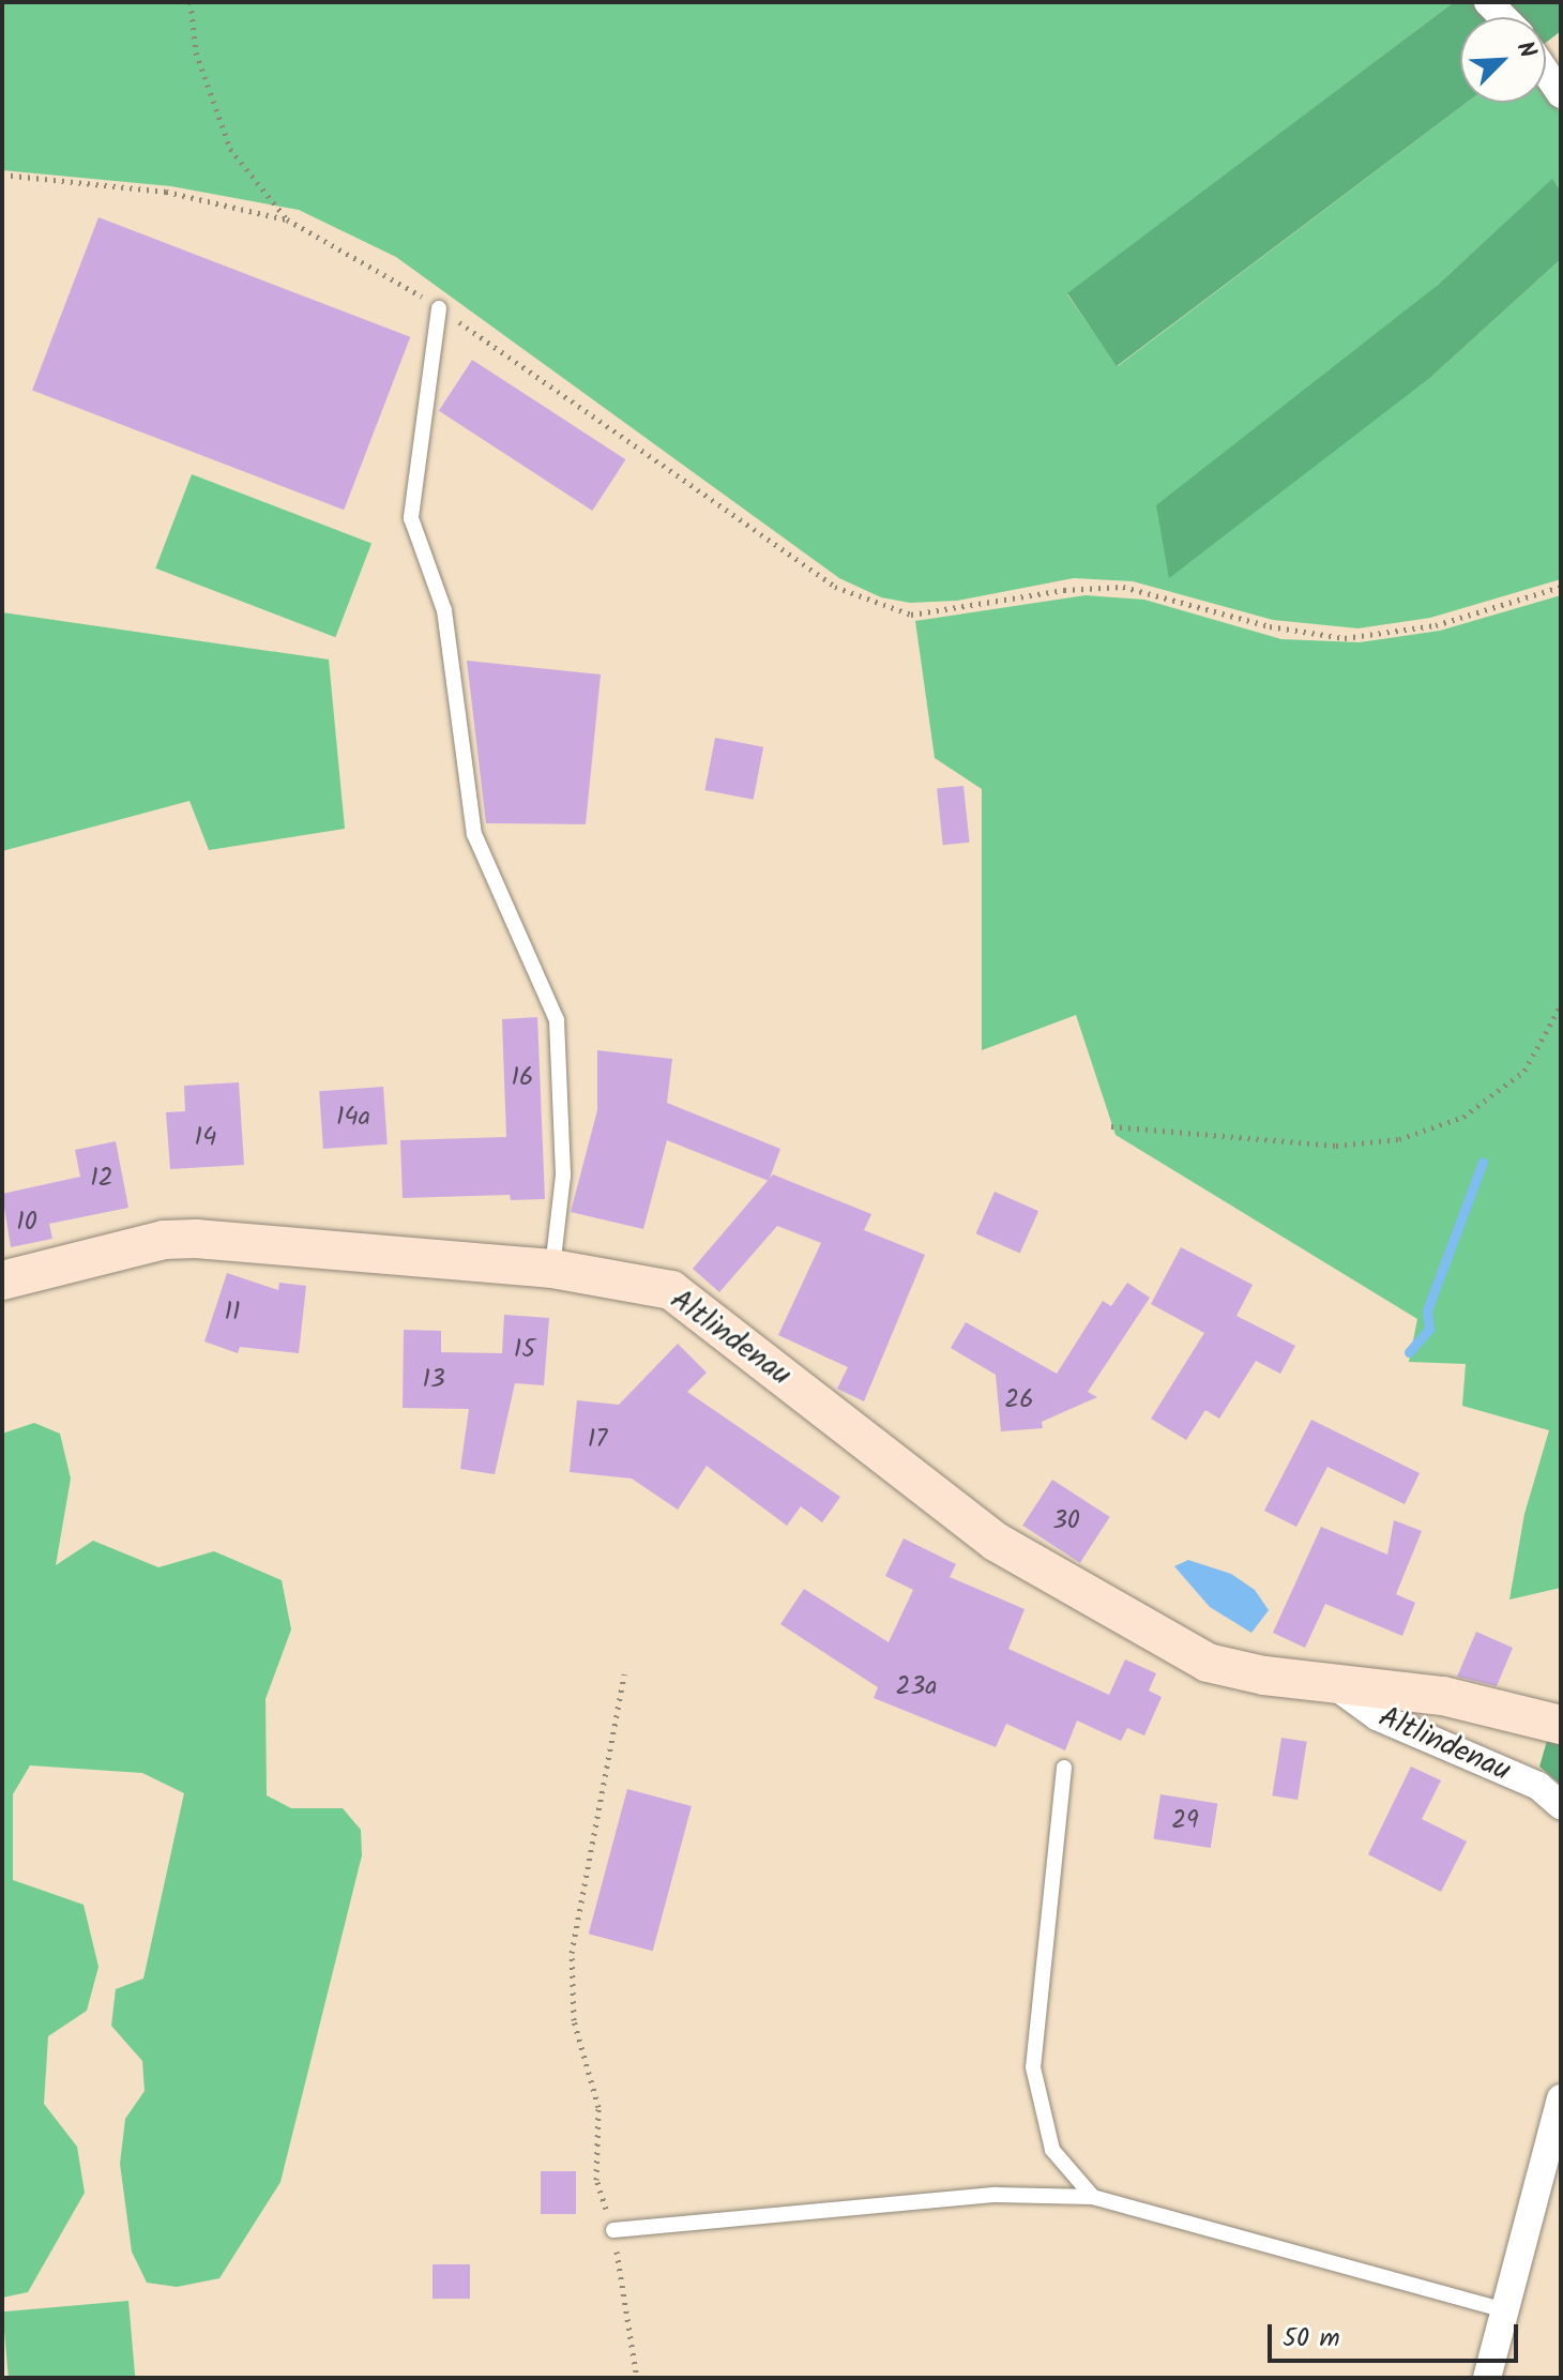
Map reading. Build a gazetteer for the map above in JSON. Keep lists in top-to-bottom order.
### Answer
{
  "streets": {
    "street": ["Altlindenau"]
  },
  "house_numbers": [
    "16",
    "14a",
    "14",
    "12",
    "10",
    "11",
    "15",
    "13",
    "26",
    "17",
    "30",
    "23a",
    "29"
  ],
  "scale_bar": "50 m",
  "north": "top right"
}
